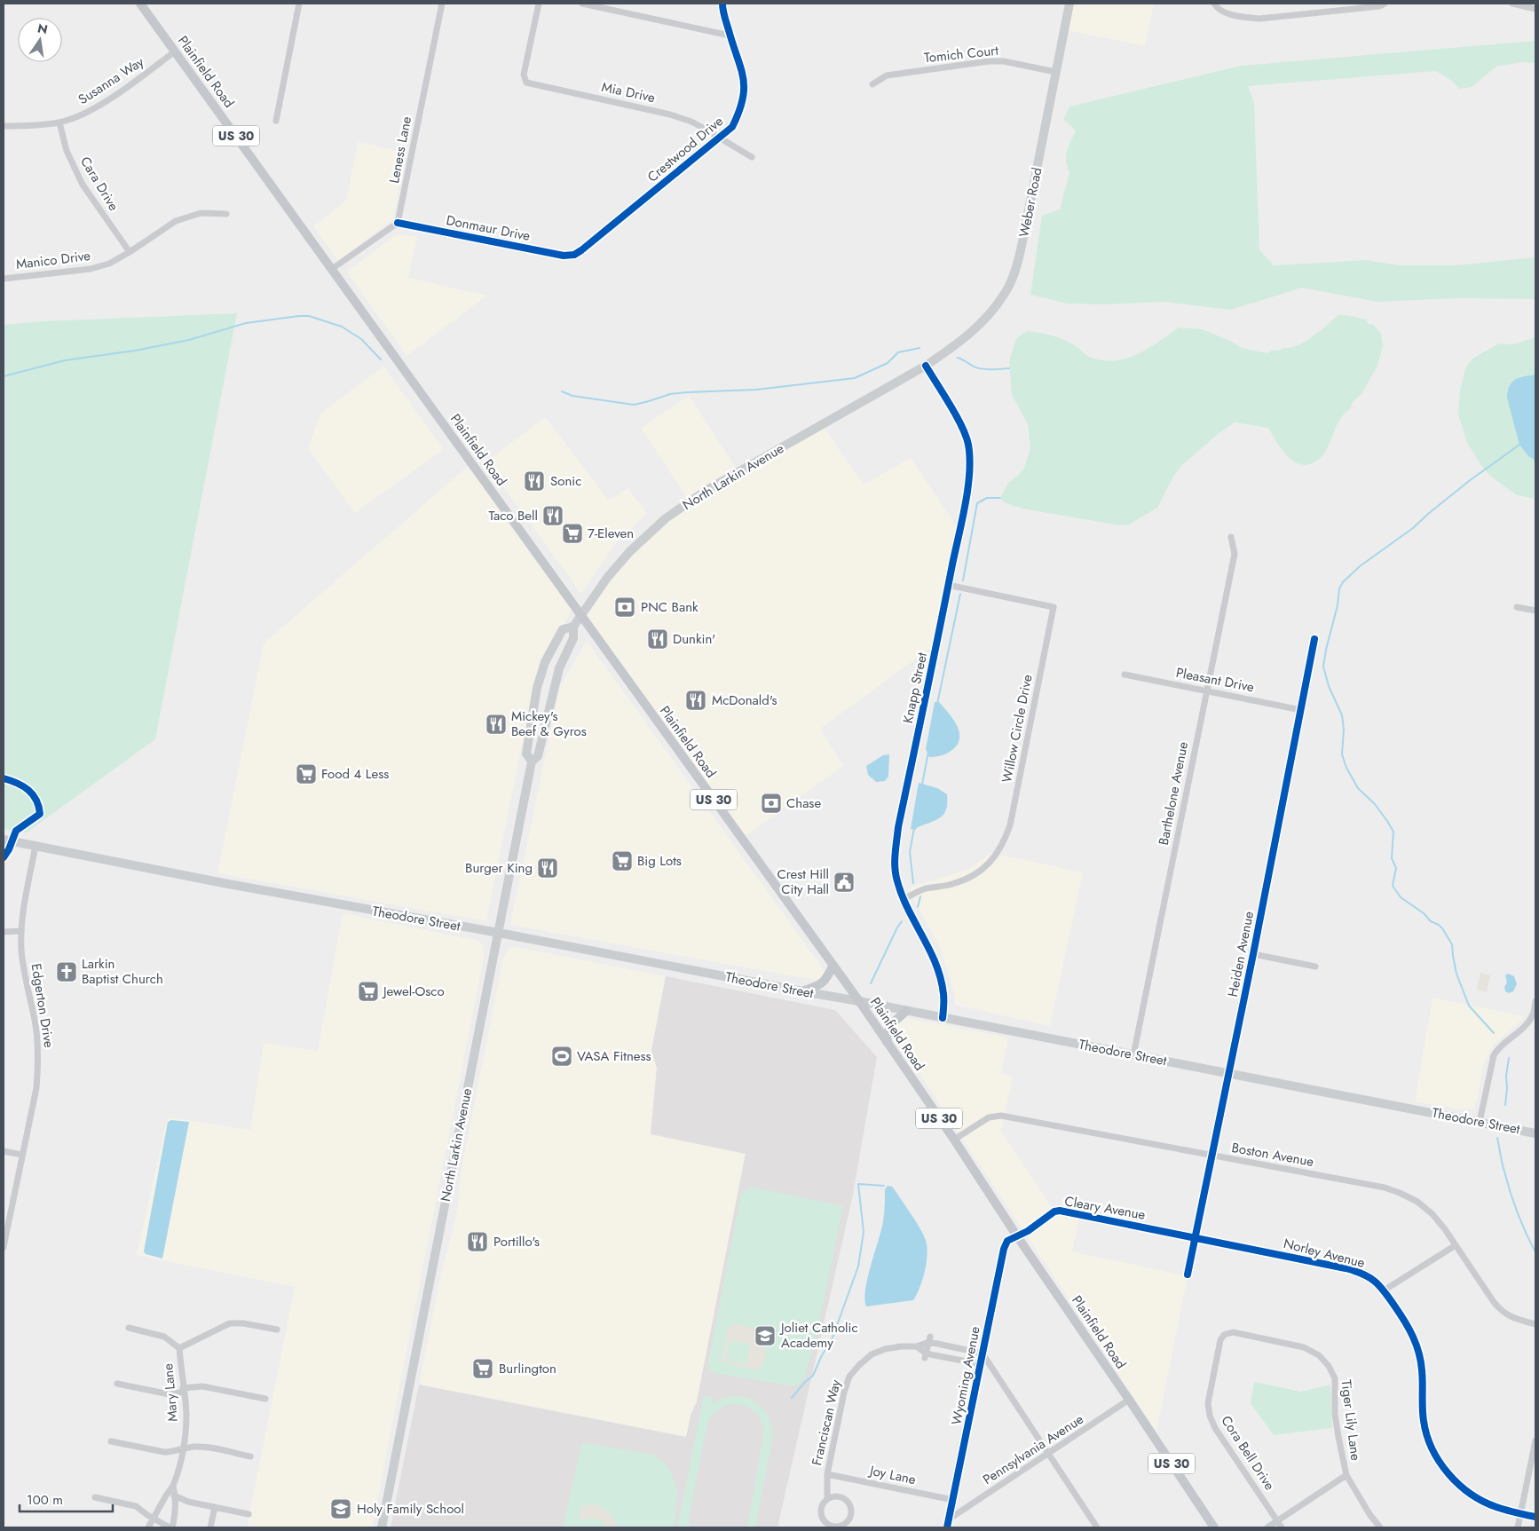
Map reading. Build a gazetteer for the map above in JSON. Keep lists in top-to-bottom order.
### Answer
{
  "streets": {
    "main road": [
      "Plainfield Road",
      "US 30",
      "Weber Road",
      "North Larkin Avenue",
      "Theodore Street"
    ],
    "street": [
      "Tomich Court",
      "Susanna Way",
      "Mia Drive",
      "Crestwood Drive",
      "Leness Lane",
      "Cara Drive",
      "Donmaur Drive",
      "Manico Drive",
      "Pleasant Drive",
      "Knapp Street",
      "Willow Circle Drive",
      "Barthelone Avenue",
      "Heiden Avenue",
      "Edgerton Drive",
      "Boston Avenue",
      "Cleary Avenue",
      "Norley Avenue",
      "Wyoming Avenue",
      "Mary Lane",
      "Tiger Lily Lane",
      "Franciscan Way",
      "Pennsylvania Avenue",
      "Cora Bell Drive",
      "Joy Lane"
    ]
  },
  "crossings": [
    ["Tomich Court", "Weber Road"],
    ["Plainfield Road", "Susanna Way"],
    ["Plainfield Road", "North Larkin Avenue"],
    ["Plainfield Road", "Theodore Street"],
    ["Plainfield Road", "Boston Avenue"],
    ["Plainfield Road", "Cleary Avenue"],
    ["Plainfield Road", "Wyoming Avenue"],
    ["Plainfield Road", "Pennsylvania Avenue"],
    ["Susanna Way", "Cara Drive"],
    ["Mia Drive", "Crestwood Drive"],
    ["Crestwood Drive", "Donmaur Drive"],
    ["Leness Lane", "Donmaur Drive"],
    ["Cara Drive", "Manico Drive"],
    ["Weber Road", "North Larkin Avenue"],
    ["Weber Road", "Knapp Street"],
    ["North Larkin Avenue", "Knapp Street"],
    ["North Larkin Avenue", "Theodore Street"],
    ["Pleasant Drive", "Barthelone Avenue"],
    ["Pleasant Drive", "Heiden Avenue"],
    ["Knapp Street", "Willow Circle Drive"],
    ["Knapp Street", "Theodore Street"],
    ["Barthelone Avenue", "Theodore Street"],
    ["Theodore Street", "Heiden Avenue"],
    ["Theodore Street", "Edgerton Drive"],
    ["Heiden Avenue", "Boston Avenue"],
    ["Heiden Avenue", "Cleary Avenue"],
    ["Heiden Avenue", "Norley Avenue"],
    ["Cleary Avenue", "Norley Avenue"],
    ["Cleary Avenue", "Wyoming Avenue"],
    ["Wyoming Avenue", "Pennsylvania Avenue"],
    ["Wyoming Avenue", "Joy Lane"],
    ["Tiger Lily Lane", "Cora Bell Drive"],
    ["Franciscan Way", "Joy Lane"]
  ],
  "places": {
    "restaurant": [
      "Sonic",
      "Taco Bell",
      "Dunkin'",
      "McDonald's",
      "Mickey's Beef & Gyros",
      "Burger King",
      "Portillo's"
    ],
    "supermarket": [
      "7-Eleven",
      "Food 4 Less",
      "Big Lots",
      "Jewel-Osco",
      "Burlington"
    ],
    "bank": ["PNC Bank", "Chase"],
    "public building": ["Crest Hill City Hall"],
    "church": ["Larkin Baptist Church"],
    "sports": ["VASA Fitness"],
    "school or university": ["Joliet Catholic Academy", "Holy Family School"]
  },
  "scale_bar": "100 m",
  "north": "top"
}
